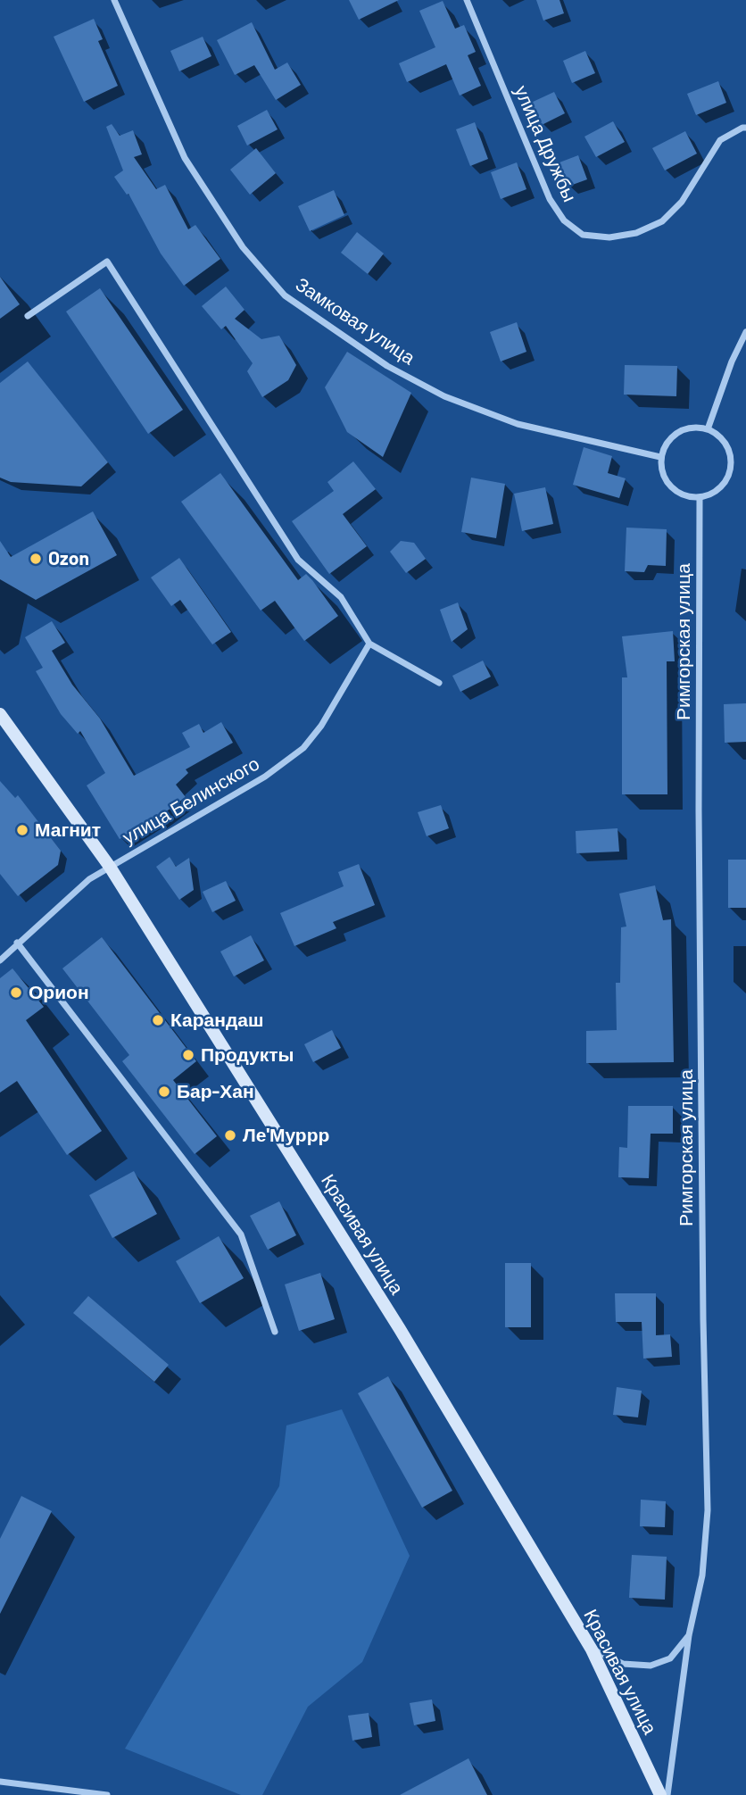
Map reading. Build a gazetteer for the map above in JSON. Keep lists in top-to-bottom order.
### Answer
{
  "streets": {
    "main road": ["Красивая улица"],
    "street": [
      "улица Дружбы",
      "Замковая улица",
      "Римгорская улица",
      "улица Белинского"
    ]
  },
  "crossings": [
    ["Замковая улица", "Римгорская улица"],
    ["улица Белинского", "Красивая улица"]
  ],
  "places": [
    "Ozon",
    "Магнит",
    "Орион",
    "Карандаш",
    "Продукты",
    "Бар-Хан",
    "Ле'Муррр"
  ]
}
